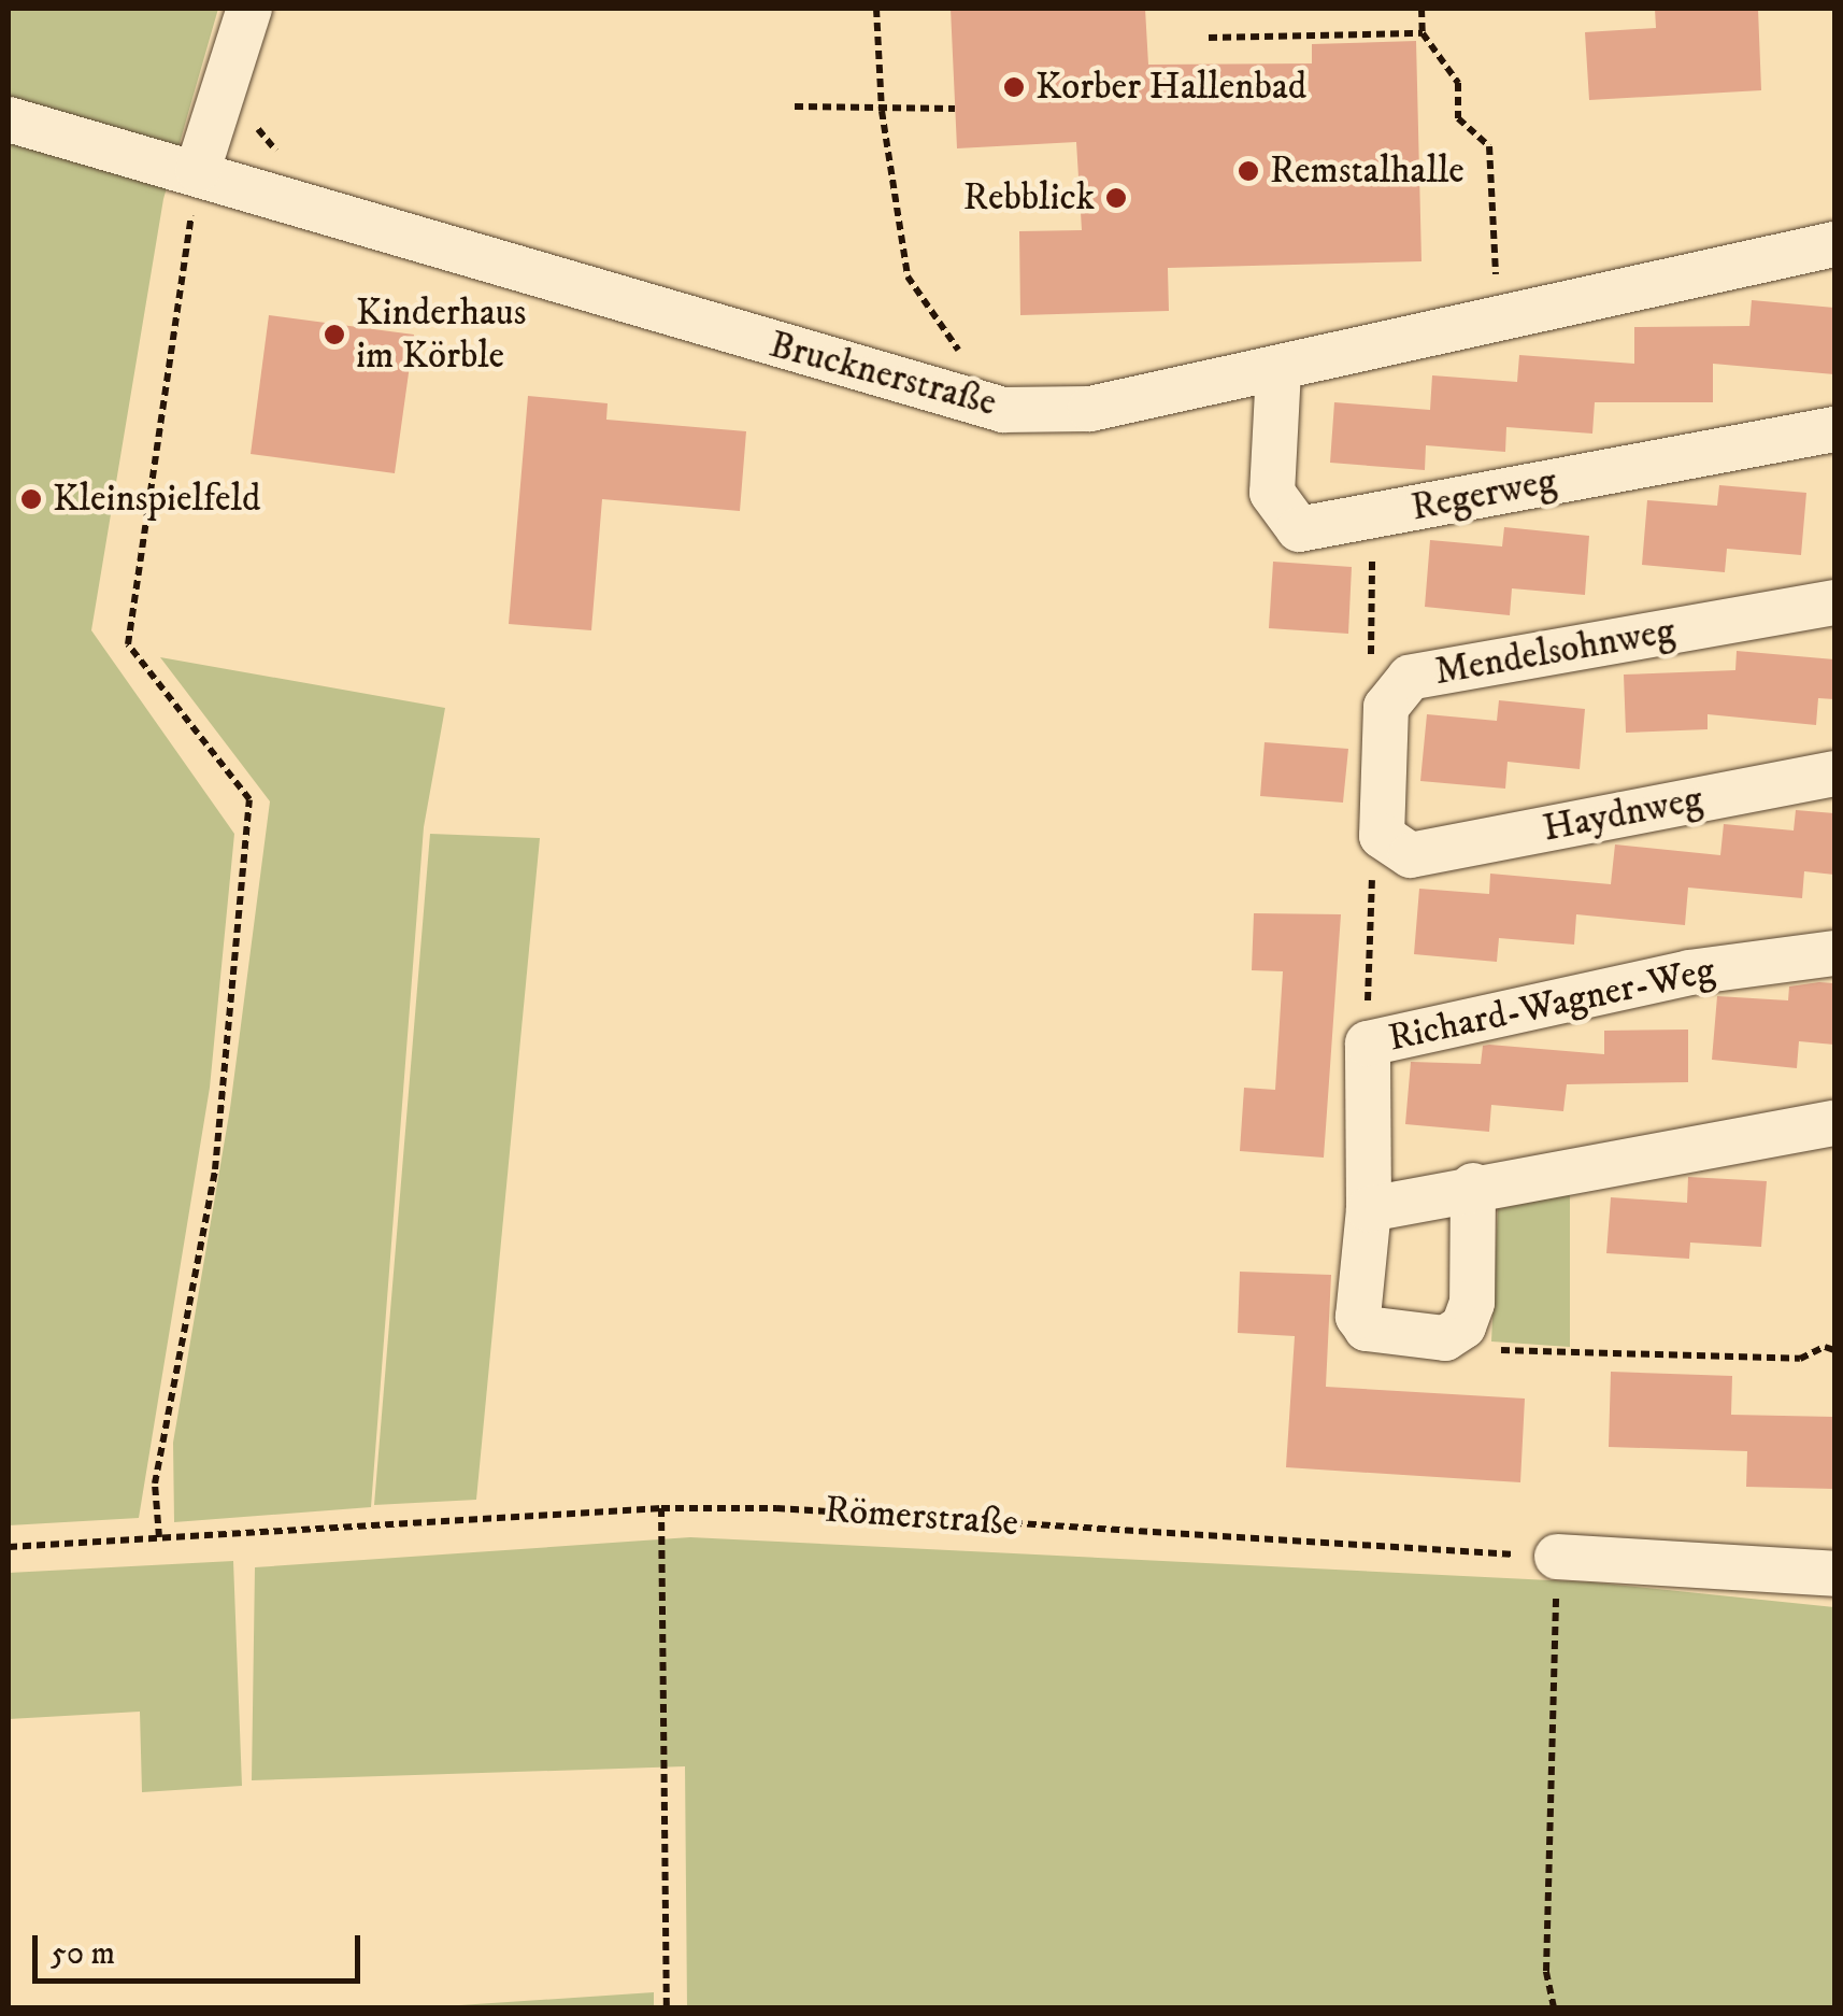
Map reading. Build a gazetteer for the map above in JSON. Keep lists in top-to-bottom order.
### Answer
{
  "streets": {
    "street": [
      "Brucknerstraße",
      "Regerweg",
      "Mendelsohnweg",
      "Haydnweg",
      "Richard-Wagner-Weg"
    ],
    "path": ["Römerstraße"]
  },
  "crossings": [
    ["Brucknerstraße", "Regerweg"],
    ["Mendelsohnweg", "Haydnweg"]
  ],
  "places": [
    "Korber Hallenbad",
    "Remstalhalle",
    "Rebblick",
    "Kinderhaus im Körble",
    "Kleinspielfeld"
  ],
  "scale_bar": "50 m"
}
